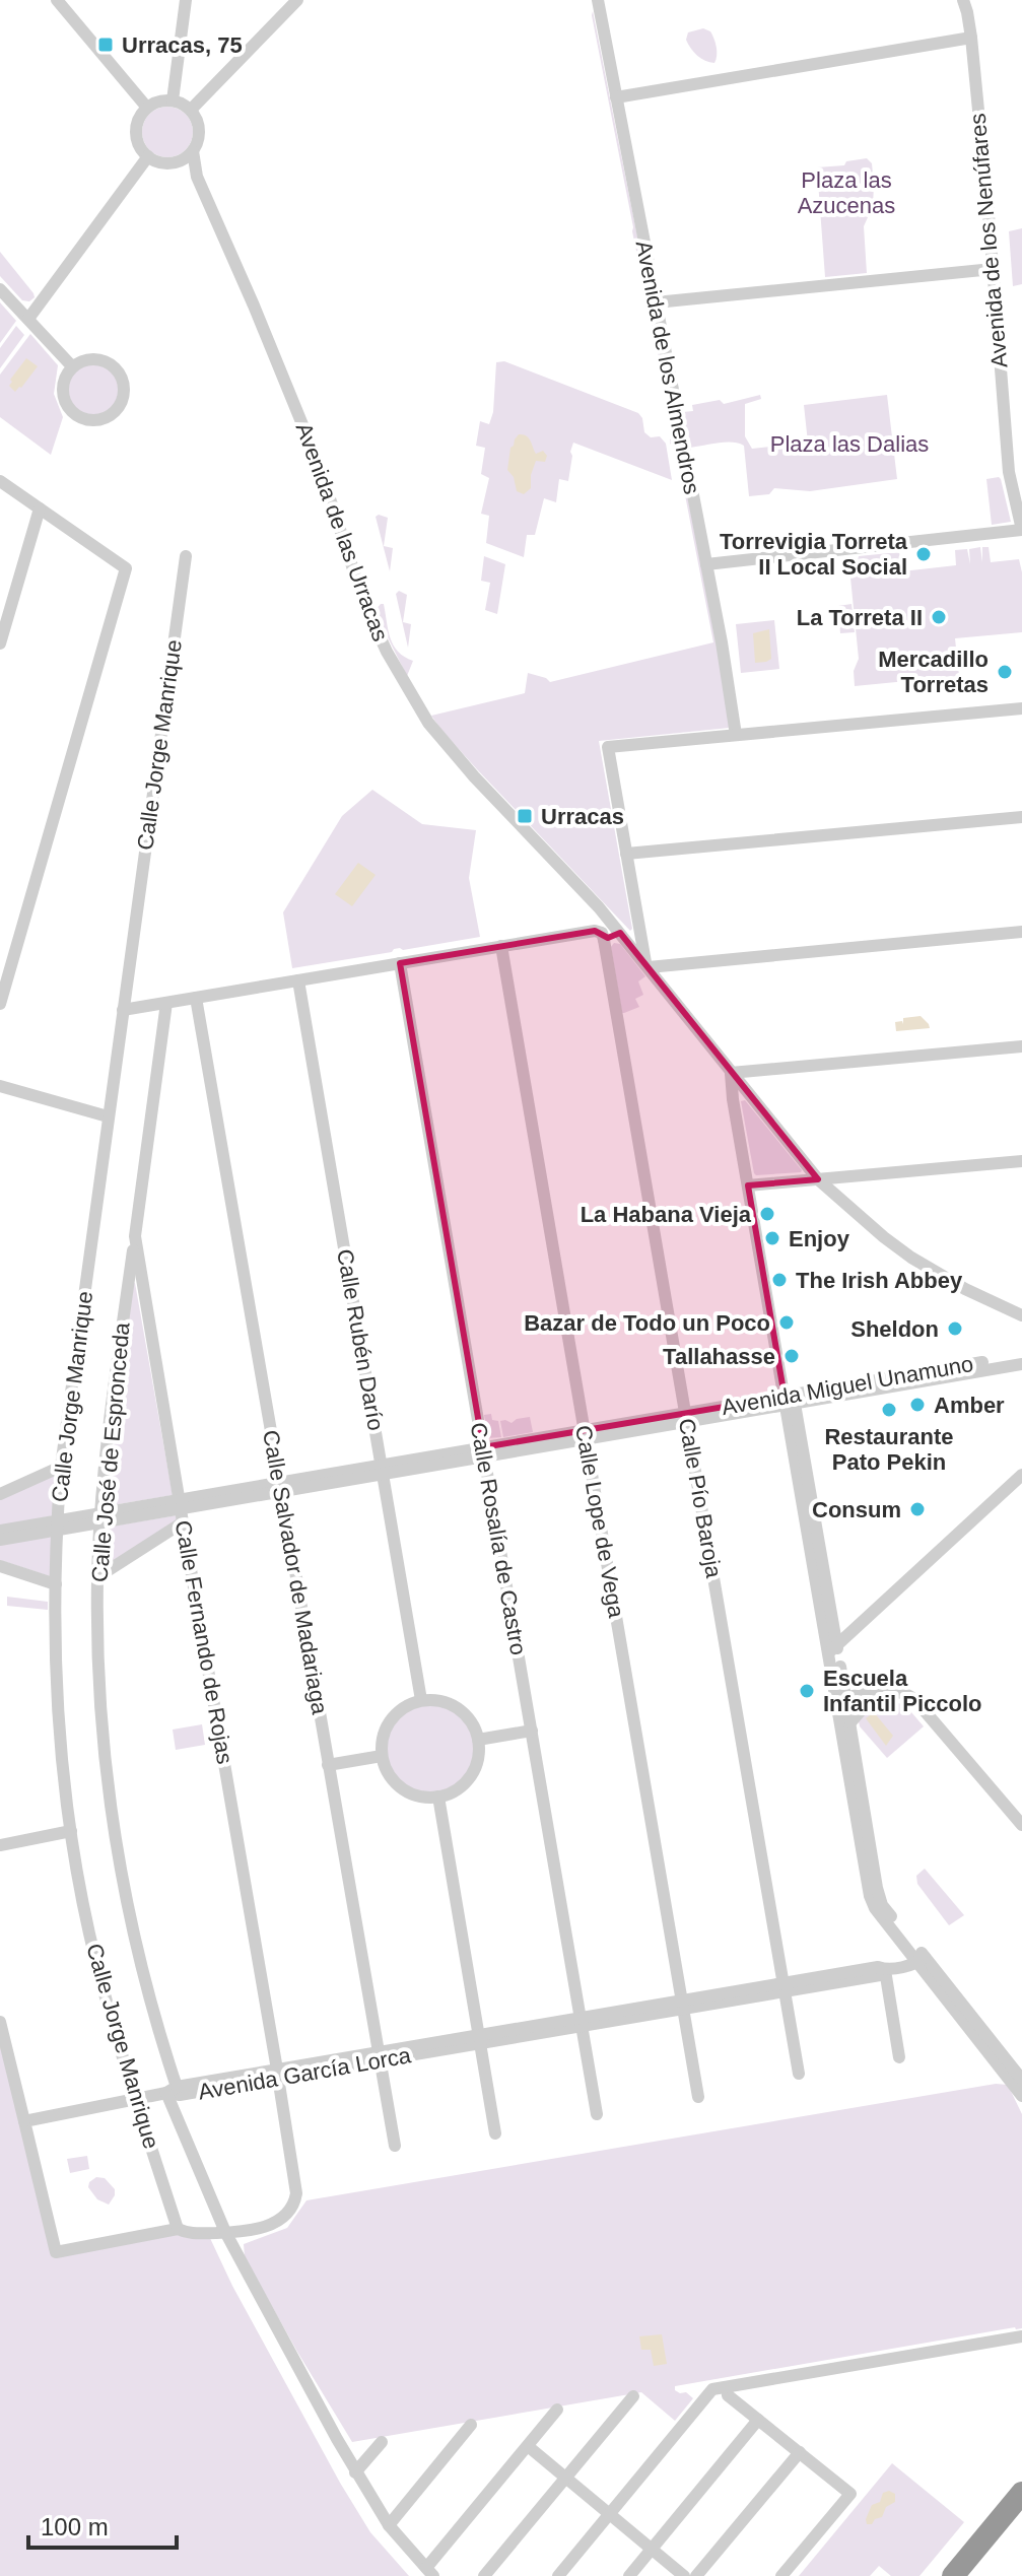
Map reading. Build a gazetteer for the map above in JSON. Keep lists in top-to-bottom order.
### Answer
{
  "streets": {
    "street": [
      "Avenida de los Nenúfares",
      "Avenida de los Almendros",
      "Avenida de las Urracas",
      "Calle Jorge Manrique",
      "Calle Rubén Darío",
      "Avenida Miguel Unamuno",
      "Calle José de Espronceda",
      "Calle Pío Baroja",
      "Calle Lope de Vega",
      "Calle Rosalía de Castro",
      "Calle Salvador de Madariaga",
      "Calle Fernando de Rojas",
      "Avenida García Lorca"
    ]
  },
  "crossings": [
    ["Calle Jorge Manrique", "Avenida Miguel Unamuno"],
    ["Calle Jorge Manrique", "Avenida García Lorca"],
    ["Calle Rubén Darío", "Avenida Miguel Unamuno"],
    ["Avenida Miguel Unamuno", "Calle José de Espronceda"],
    ["Avenida Miguel Unamuno", "Calle Pío Baroja"],
    ["Avenida Miguel Unamuno", "Calle Lope de Vega"],
    ["Avenida Miguel Unamuno", "Calle Rosalía de Castro"],
    ["Avenida Miguel Unamuno", "Calle Salvador de Madariaga"],
    ["Avenida Miguel Unamuno", "Calle Fernando de Rojas"],
    ["Calle José de Espronceda", "Calle Fernando de Rojas"],
    ["Calle José de Espronceda", "Avenida García Lorca"],
    ["Calle Pío Baroja", "Avenida García Lorca"],
    ["Calle Lope de Vega", "Avenida García Lorca"],
    ["Calle Rosalía de Castro", "Avenida García Lorca"],
    ["Calle Salvador de Madariaga", "Avenida García Lorca"],
    ["Calle Fernando de Rojas", "Avenida García Lorca"]
  ],
  "parks": ["Plaza las Azucenas", "Plaza las Dalias"],
  "places": {
    "transit": ["Urracas, 75", "Urracas"],
    "other": [
      "Torrevigia Torreta II Local Social",
      "La Torreta II",
      "Mercadillo Torretas",
      "La Habana Vieja",
      "Enjoy",
      "The Irish Abbey",
      "Bazar de Todo un Poco",
      "Sheldon",
      "Tallahasse",
      "Amber",
      "Restaurante Pato Pekin",
      "Consum",
      "Escuela Infantil Piccolo"
    ]
  },
  "scale_bar": "100 m"
}
